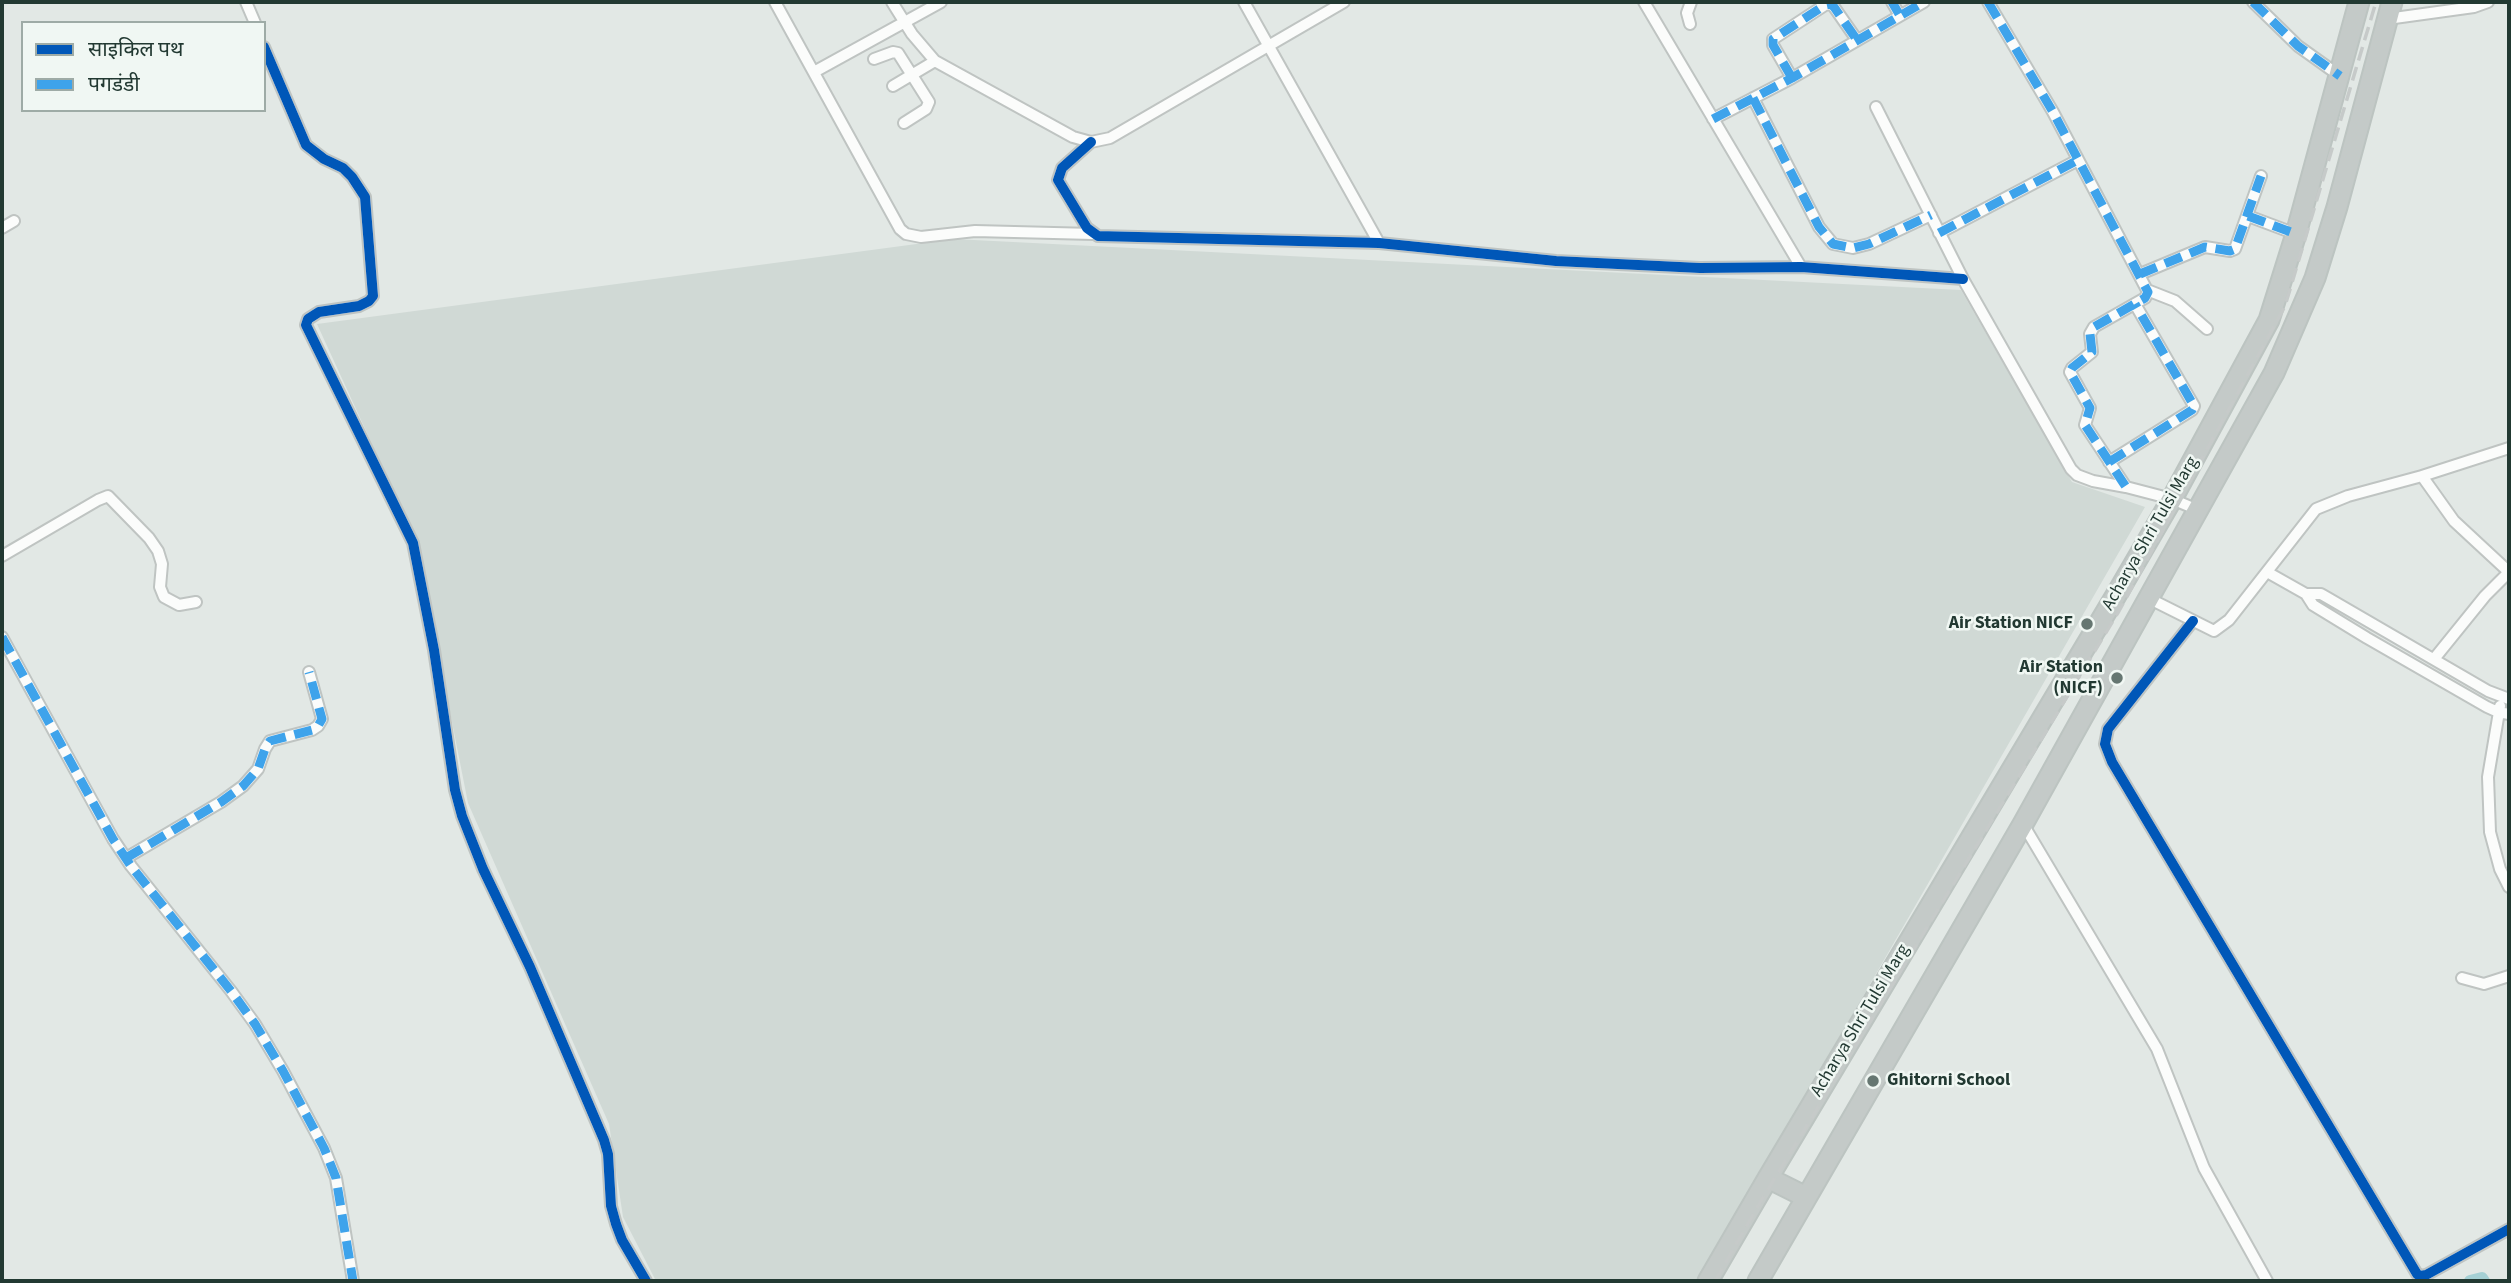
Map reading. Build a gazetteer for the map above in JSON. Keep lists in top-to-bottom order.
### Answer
{
  "streets": {
    "highway": ["Acharya Shri Tulsi Marg"]
  },
  "places": ["Air Station NICF", "Air Station (NICF)", "Ghitorni School"],
  "legend": ["साइकिल पथ", "पगडंडी"]
}
